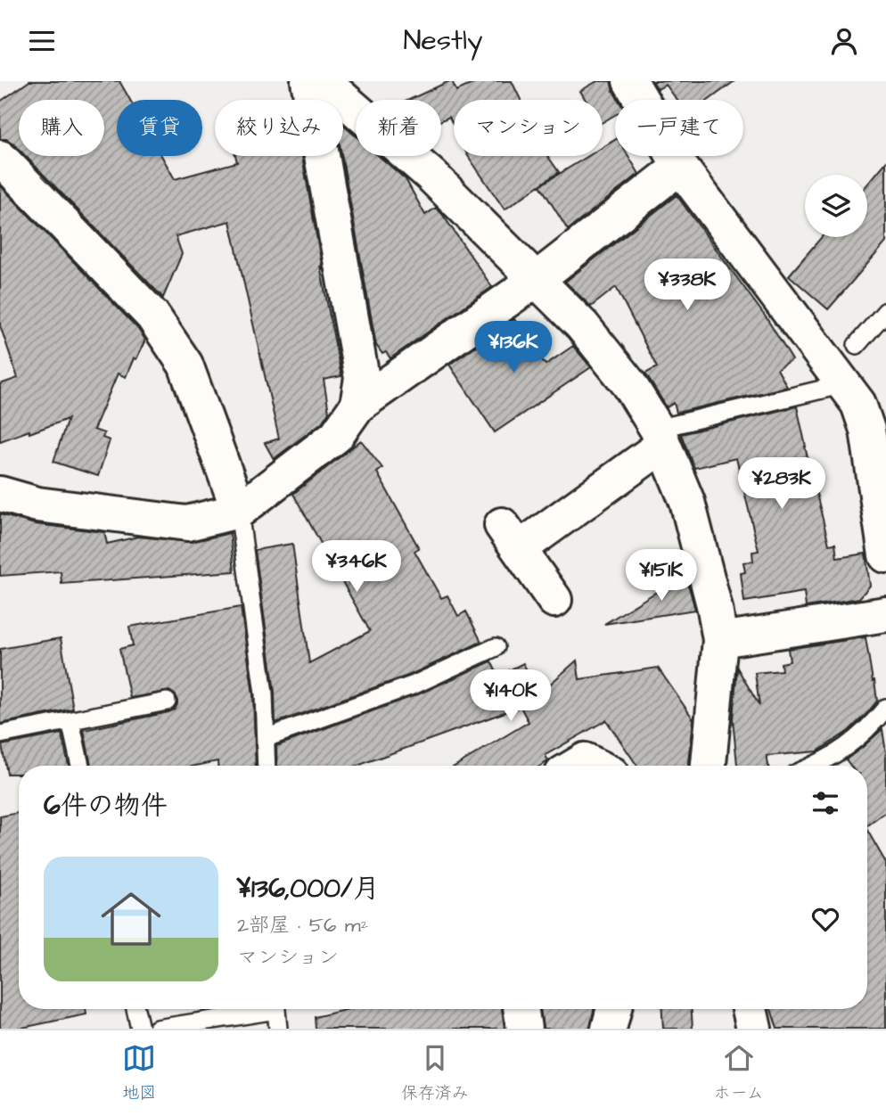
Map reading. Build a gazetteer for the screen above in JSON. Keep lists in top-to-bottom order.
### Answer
{
  "page": {
    "header": "Nestly",
    "chip": [
      "購入",
      "賃貸",
      "絞り込み",
      "新着",
      "マンション",
      "一戸建て"
    ],
    "price": [
      "¥338K",
      "¥136K",
      "¥283K",
      "¥346K",
      "¥151K",
      "¥140K"
    ],
    "heading": "6件の物件",
    "list": [
      {
        "name": "¥136,000/月",
        "note": "2部屋 · 56 m² · マンション"
      }
    ],
    "tabs": ["地図", "保存済み", "ホーム"]
  }
}
